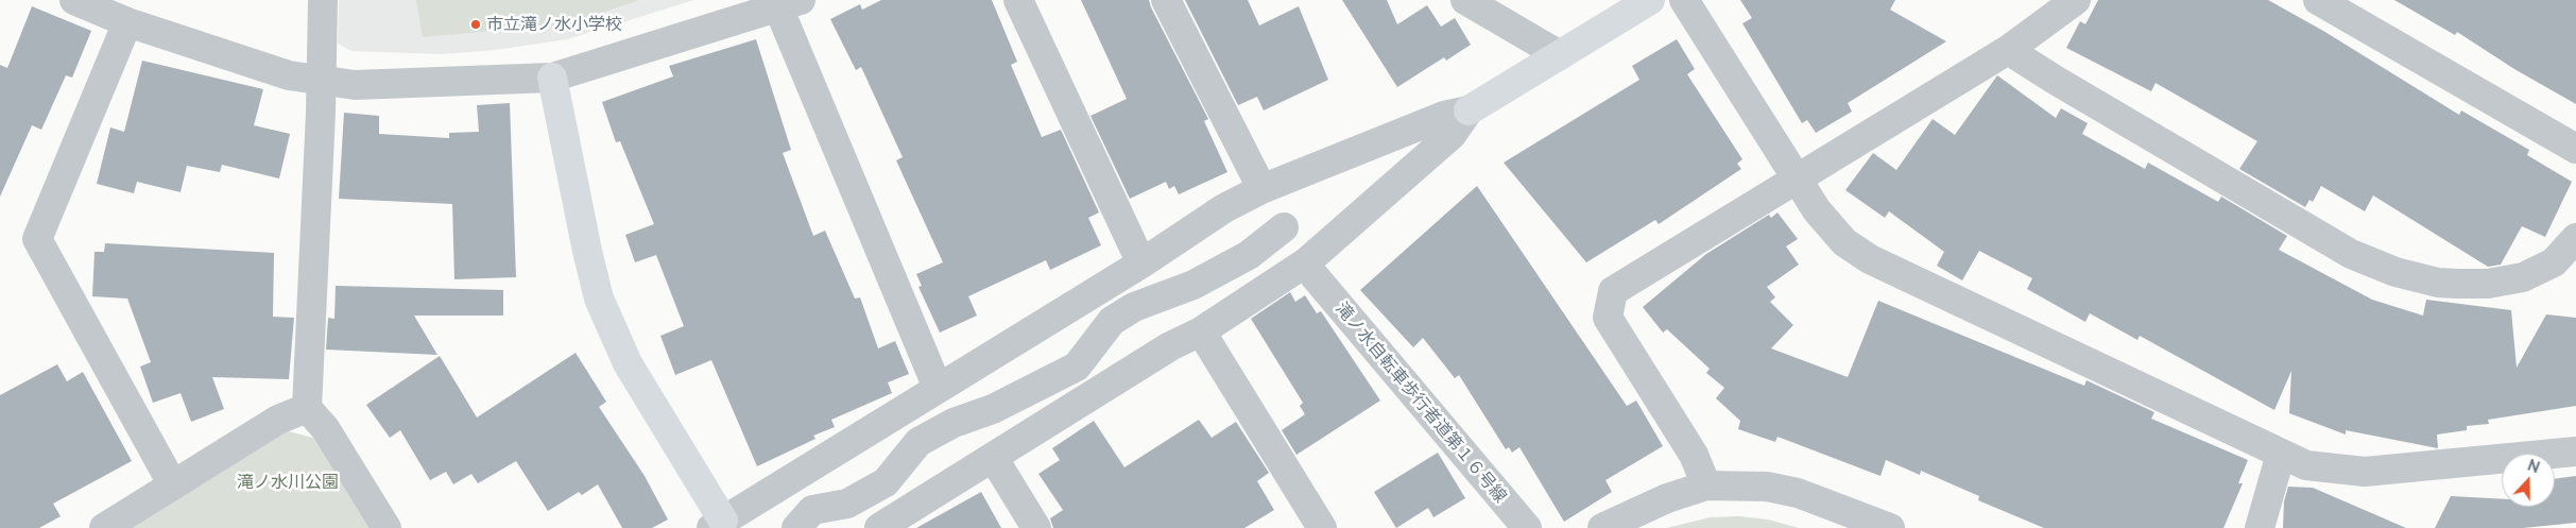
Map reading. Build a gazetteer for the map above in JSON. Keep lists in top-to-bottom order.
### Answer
{
  "streets": {
    "street": ["滝ノ水自転車歩行者道第１６号線"]
  },
  "parks": ["滝ノ水川公園"],
  "places": ["市立滝ノ水小学校"],
  "north": "top"
}
